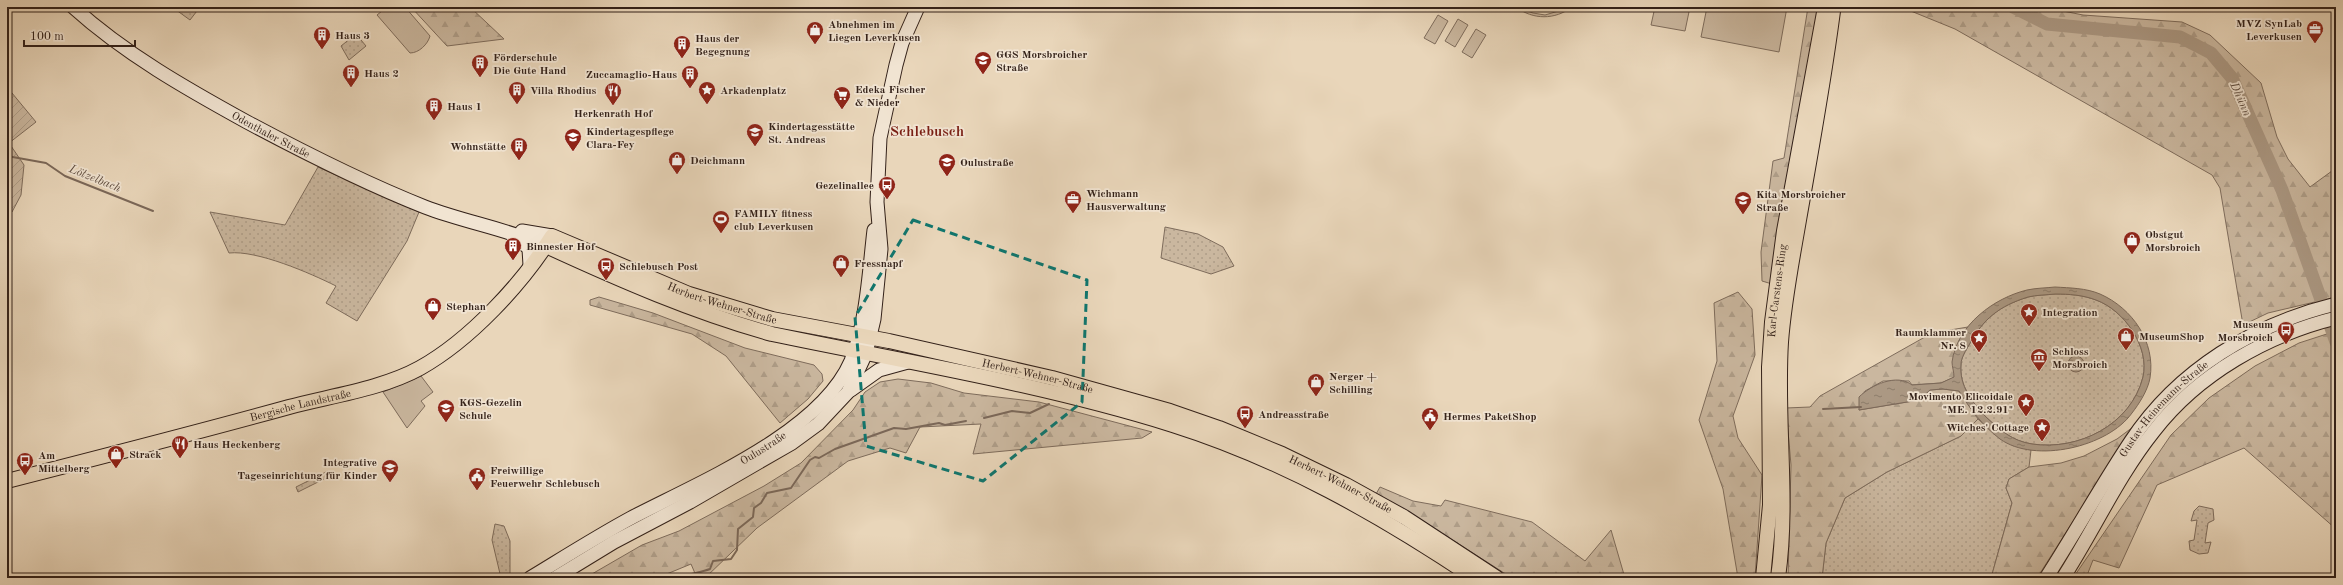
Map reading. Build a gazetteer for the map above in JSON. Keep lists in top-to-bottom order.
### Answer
{
  "streets": {
    "main road": [
      "Odenthaler Straße",
      "Karl-Carstens-Ring",
      "Herbert-Wehner-Straße",
      "Bergische Landstraße",
      "Gustav-Heinemann-Straße",
      "Oulustraße"
    ]
  },
  "crossings": [
    ["Odenthaler Straße", "Herbert-Wehner-Straße"],
    ["Odenthaler Straße", "Bergische Landstraße"],
    ["Herbert-Wehner-Straße", "Bergische Landstraße"],
    ["Herbert-Wehner-Straße", "Oulustraße"]
  ],
  "districts": ["Schlebusch"],
  "water": ["Dhünn", "Lötzelbach"],
  "places": {
    "office": ["MVZ SynLab Leverkusen", "Wichmann Hausverwaltung"],
    "shop": [
      "Abnehmen im Liegen Leverkusen",
      "Deichmann",
      "Obstgut Morsbroich",
      "Fressnapf",
      "Stephan",
      "MuseumShop",
      "Nerger + Schilling",
      "Strack"
    ],
    "building": [
      "Haus 3",
      "Haus der Begegnung",
      "Förderschule Die Gute Hand",
      "Haus 2",
      "Zuccamaglio-Haus",
      "Villa Rhodius",
      "Haus 1",
      "Wohnstätte",
      "Binnester Hof"
    ],
    "school or university": [
      "GGS Morsbroicher Straße",
      "Kindertagesstätte St. Andreas",
      "Kindertagespflege Clara-Fey",
      "Oulustraße",
      "Kita Morsbroicher Straße",
      "KGS-Gezelin Schule",
      "Integrative Tageseinrichtung für Kinder"
    ],
    "place": [
      "Arkadenplatz",
      "Integration",
      "Raumklammer Nr. 8",
      "Movimento Elicoidale \"ME. 12.2.91\"",
      "Witches' Cottage"
    ],
    "restaurant": ["Herkenrath Hof", "Haus Heckenberg"],
    "supermarket": ["Edeka Fischer & Nieder"],
    "bus stop": [
      "Gezelinallee",
      "Schlebusch Post",
      "Museum Morsbroich",
      "Andreasstraße",
      "Am Mittelberg"
    ],
    "sports": ["FAMILY fitness club Leverkusen"],
    "museum": ["Schloss Morsbroich"],
    "public building": ["Hermes PaketShop", "Freiwillige Feuerwehr Schlebusch"]
  },
  "scale_bar": "100 m"
}
